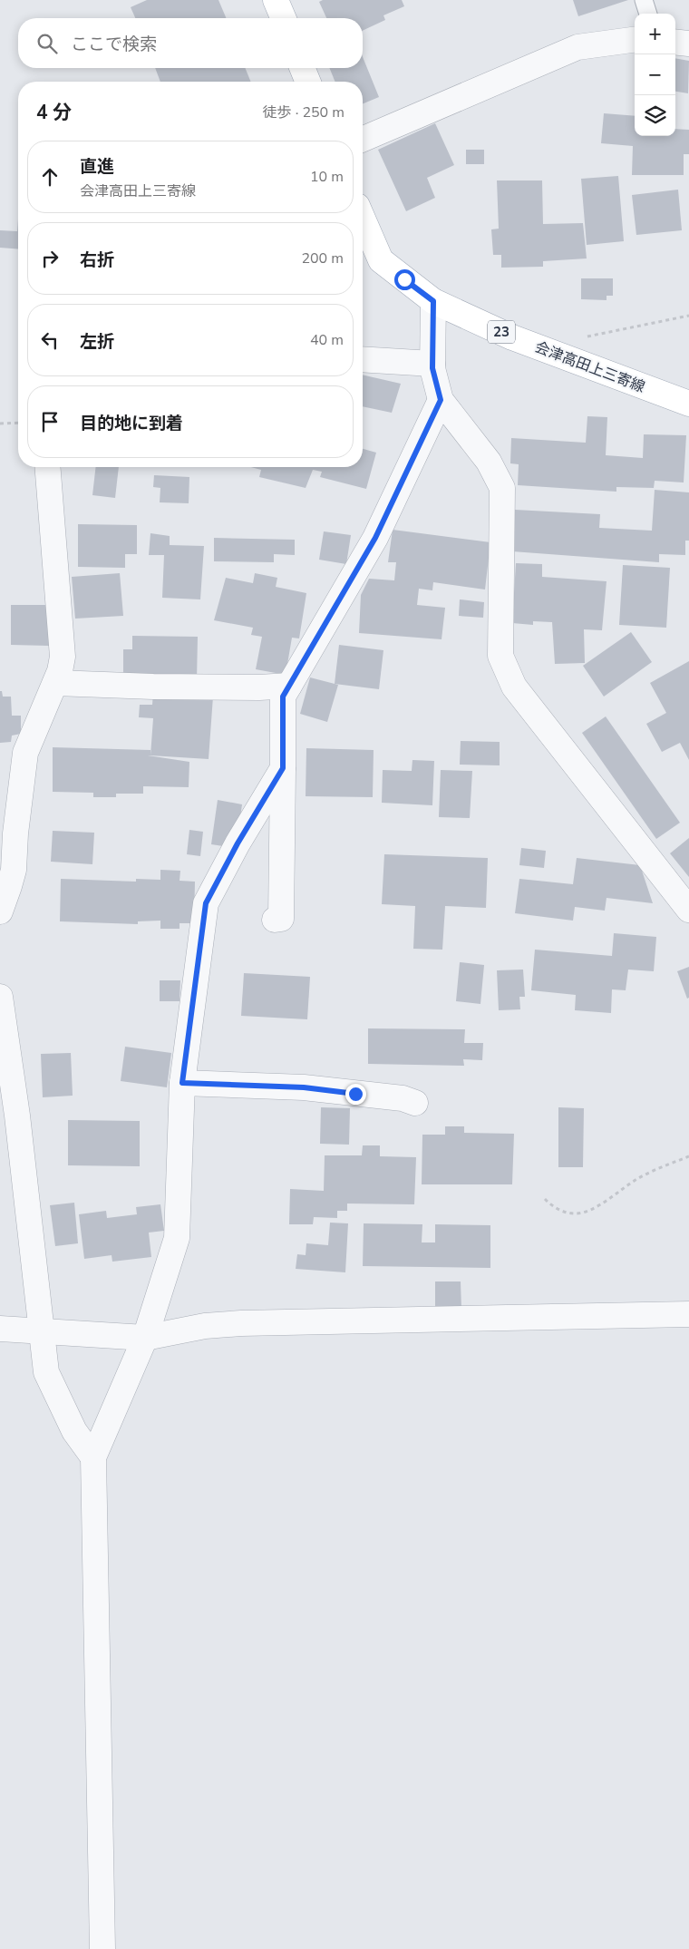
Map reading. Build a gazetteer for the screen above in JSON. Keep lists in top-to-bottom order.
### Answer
{
  "streets": {
    "main road": ["23", "会津高田上三寄線"]
  },
  "page": {
    "map_buttons": ["+", "−"],
    "search": "ここで検索",
    "heading": ["4 分", "徒歩 · 250 m"],
    "list": [
      ["直進", "会津高田上三寄線", "10 m"],
      ["右折", "200 m"],
      ["左折", "40 m"],
      "目的地に到着"
    ]
  }
}
